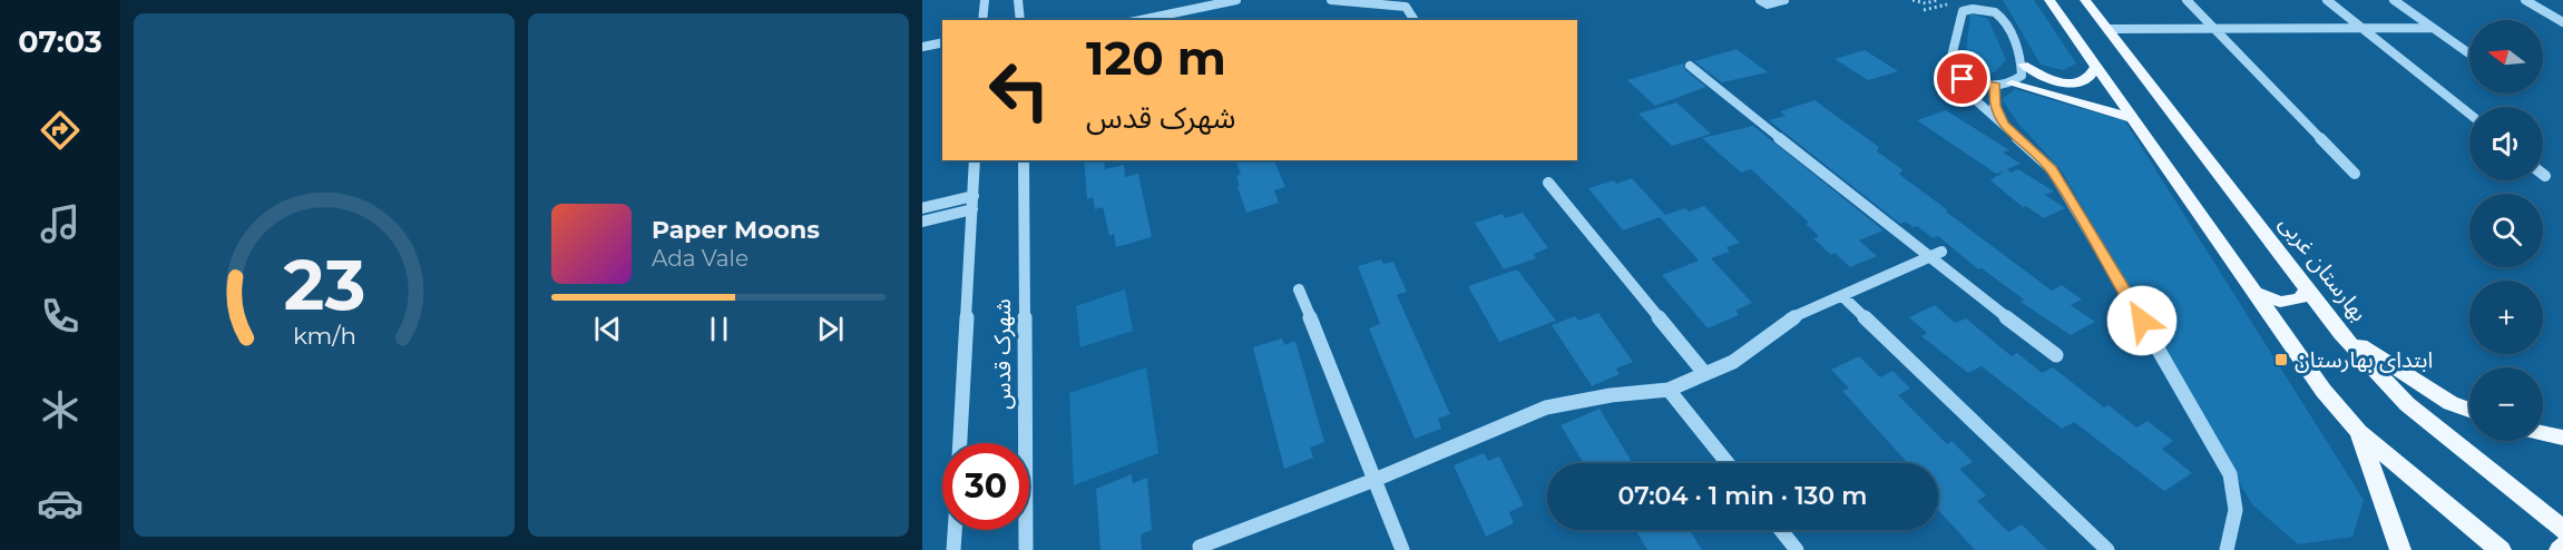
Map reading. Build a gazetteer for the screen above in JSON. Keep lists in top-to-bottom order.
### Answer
{
  "streets": {
    "main road": ["بهارستان غربی"],
    "street": ["شهرک قدس"]
  },
  "places": {
    "transit": ["ابتدای بهارستان"]
  },
  "north": "left",
  "page": {
    "tabs": "07:03",
    "map_buttons": ["+", "−"],
    "turn": ["120 m", "شهرک قدس"],
    "song": ["Paper Moons", "Ada Vale"],
    "limit": "30",
    "trip": "07:04 · 1 min · 130 m",
    "gauge": ["23", "km/h"]
  }
}
